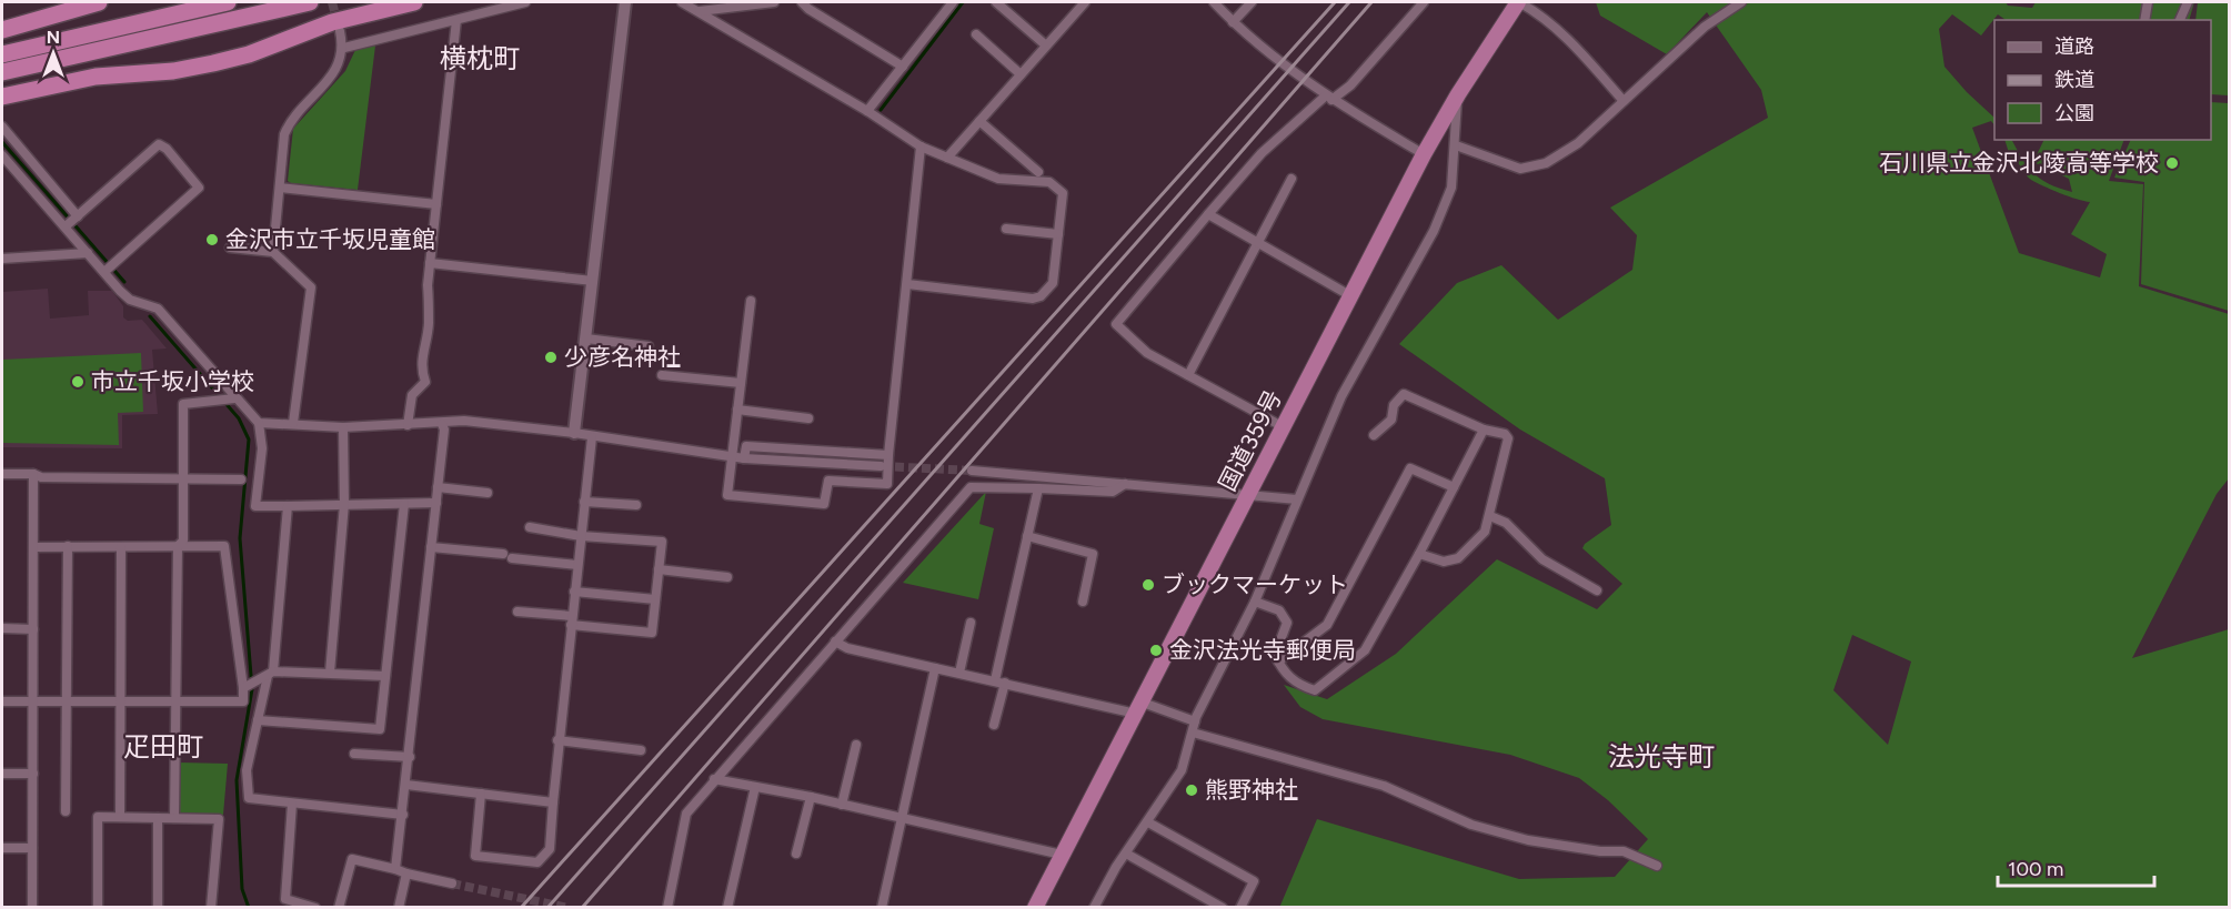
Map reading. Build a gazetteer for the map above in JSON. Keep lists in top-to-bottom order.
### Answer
{
  "streets": {
    "highway": ["国道359号"]
  },
  "districts": ["横枕町", "疋田町", "法光寺町"],
  "places": [
    "石川県立金沢北陵高等学校",
    "金沢市立千坂児童館",
    "少彦名神社",
    "市立千坂小学校",
    "ブックマーケット",
    "金沢法光寺郵便局",
    "熊野神社"
  ],
  "legend": ["道路", "鉄道", "公園"],
  "scale_bar": "100 m",
  "north": "top"
}
